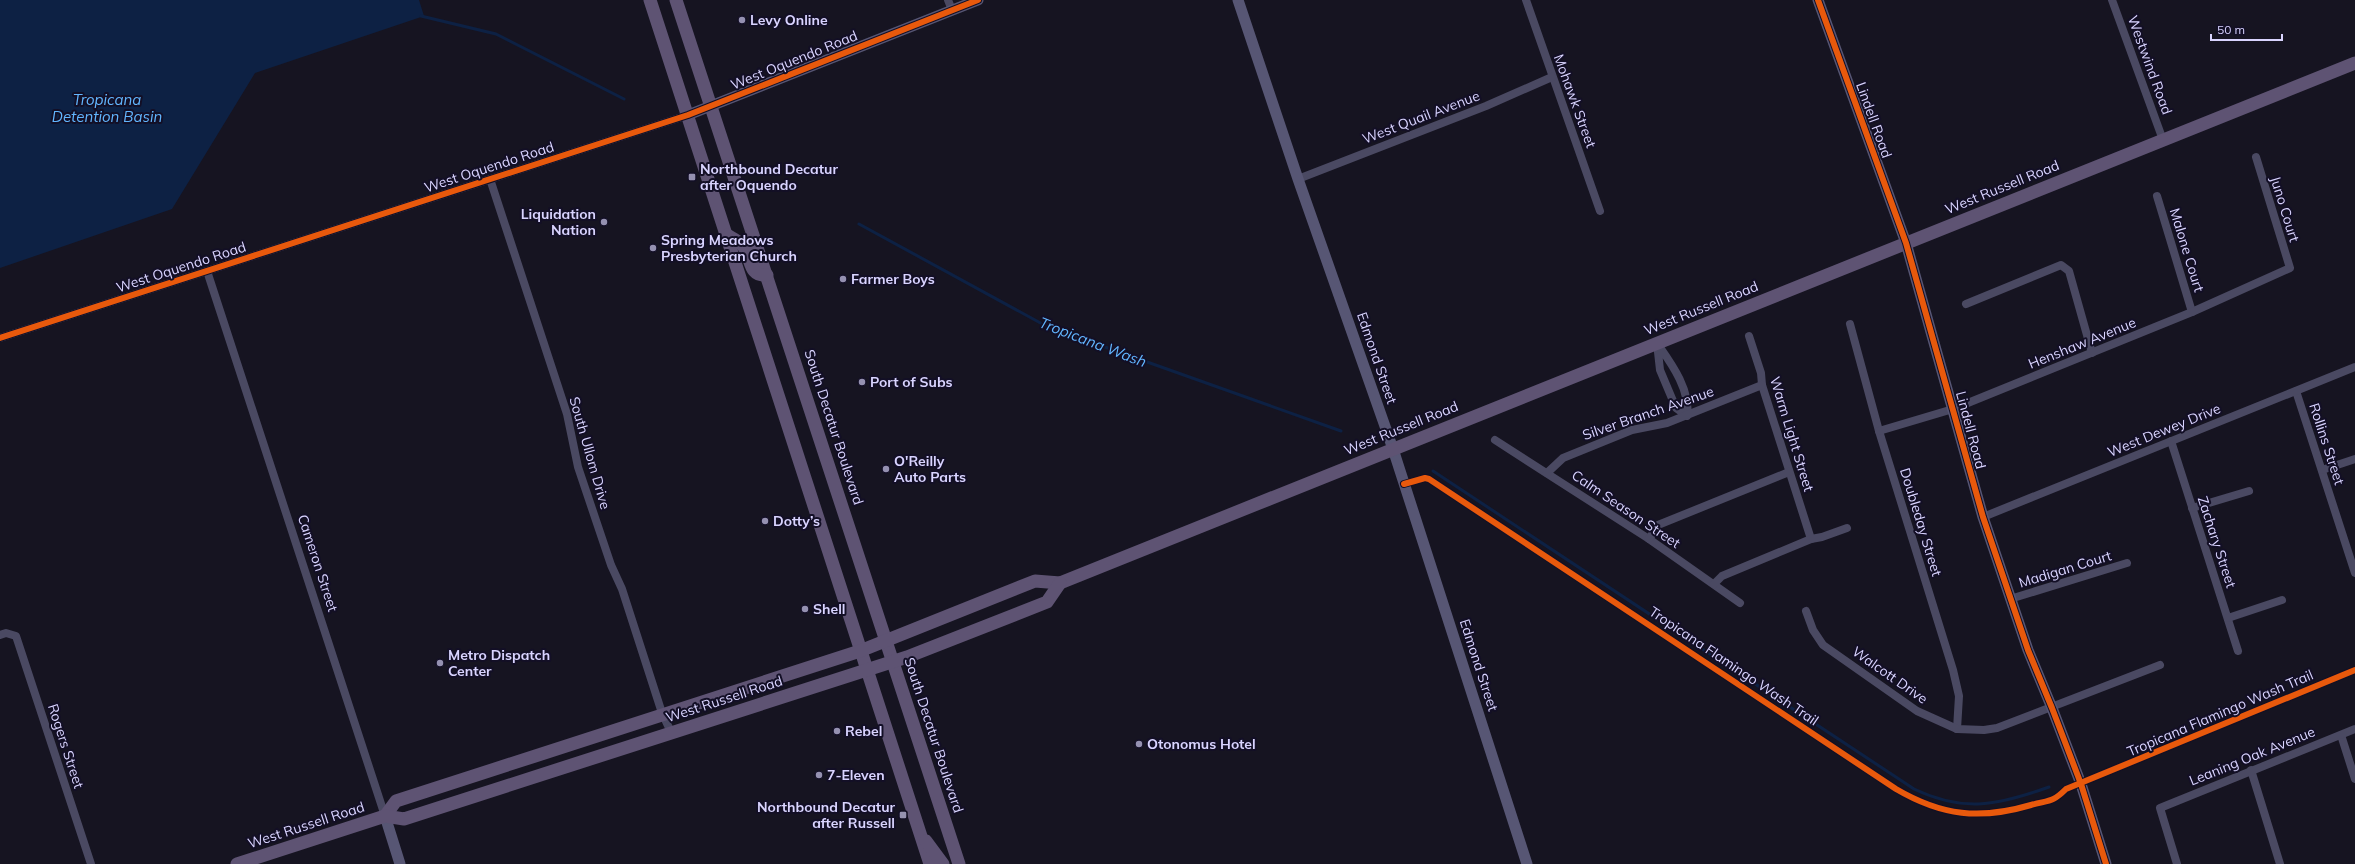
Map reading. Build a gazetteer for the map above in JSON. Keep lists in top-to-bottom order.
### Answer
{
  "streets": {
    "main road": ["West Russell Road", "South Decatur Boulevard"],
    "street": [
      "West Oquendo Road",
      "Westwind Road",
      "Mohawk Street",
      "West Quail Avenue",
      "Lindell Road",
      "Juno Court",
      "Malone Court",
      "Henshaw Avenue",
      "Edmond Street",
      "Silver Branch Avenue",
      "West Dewey Drive",
      "Warm Light Street",
      "Rollins Street",
      "South Ullom Drive",
      "Calm Season Street",
      "Doubleday Street",
      "Zachary Street",
      "Cameron Street",
      "Madigan Court",
      "Walcott Drive",
      "Rogers Street",
      "Leaning Oak Avenue"
    ],
    "cycle path": ["Tropicana Flamingo Wash Trail"]
  },
  "crossings": [
    ["West Oquendo Road", "South Decatur Boulevard"],
    ["West Oquendo Road", "South Ullom Drive"],
    ["West Oquendo Road", "Cameron Street"],
    ["Westwind Road", "West Russell Road"],
    ["Mohawk Street", "West Quail Avenue"],
    ["West Quail Avenue", "Edmond Street"],
    ["Lindell Road", "West Russell Road"],
    ["Lindell Road", "Henshaw Avenue"],
    ["Lindell Road", "West Dewey Drive"],
    ["Lindell Road", "Madigan Court"],
    ["Lindell Road", "Walcott Drive"],
    ["West Russell Road", "Edmond Street"],
    ["West Russell Road", "South Decatur Boulevard"],
    ["West Russell Road", "South Ullom Drive"],
    ["West Russell Road", "Cameron Street"],
    ["Juno Court", "Henshaw Avenue"],
    ["Malone Court", "Henshaw Avenue"],
    ["Henshaw Avenue", "Doubleday Street"],
    ["Silver Branch Avenue", "Warm Light Street"],
    ["Silver Branch Avenue", "Calm Season Street"],
    ["West Dewey Drive", "Rollins Street"],
    ["West Dewey Drive", "Zachary Street"],
    ["Doubleday Street", "Walcott Drive"]
  ],
  "water": ["Tropicana Detention Basin", "Tropicana Wash"],
  "places": {
    "other": [
      "Levy Online",
      "Liquidation Nation",
      "Spring Meadows Presbyterian Church",
      "Farmer Boys",
      "Port of Subs",
      "O'Reilly Auto Parts",
      "Dotty’s",
      "Shell",
      "Metro Dispatch Center",
      "Rebel",
      "Otonomus Hotel",
      "7-Eleven"
    ],
    "transit": ["Northbound Decatur after Oquendo", "Northbound Decatur after Russell"]
  },
  "scale_bar": "50 m"
}
